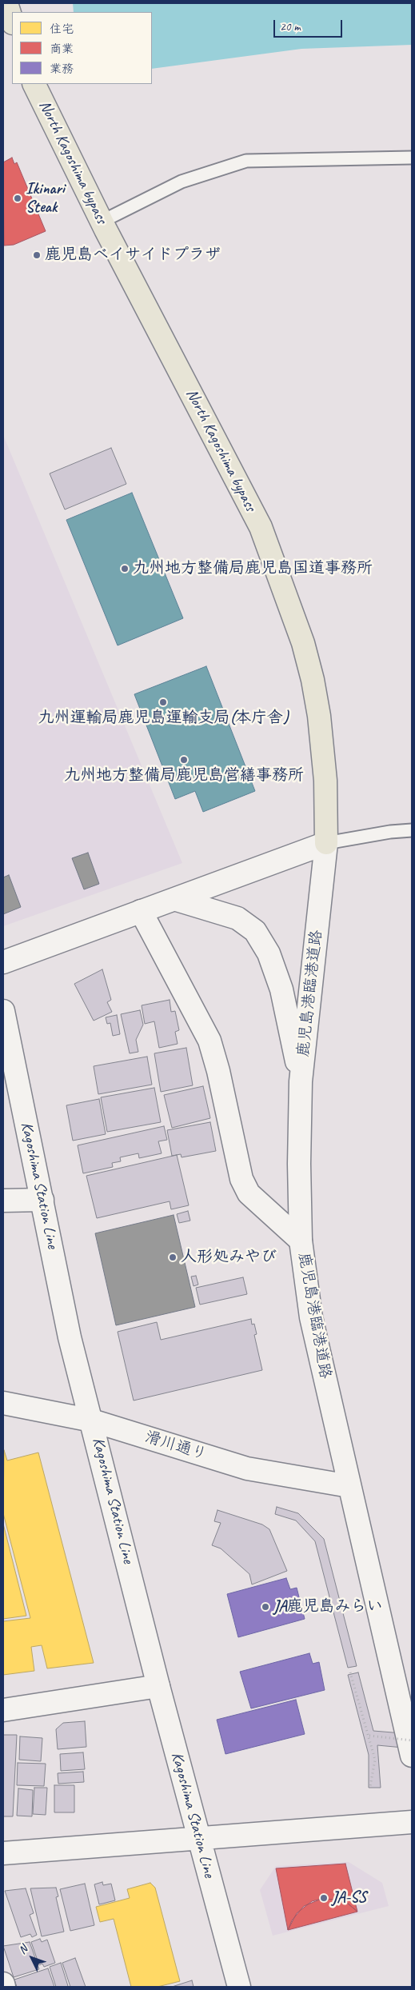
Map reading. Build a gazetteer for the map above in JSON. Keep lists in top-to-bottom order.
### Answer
{
  "streets": {
    "highway": ["North Kagoshima bypass"],
    "street": ["鹿児島港臨港道路", "Kagoshima Station Line", "滑川通り"]
  },
  "crossings": [
    ["North Kagoshima bypass", "鹿児島港臨港道路"],
    ["鹿児島港臨港道路", "滑川通り"],
    ["Kagoshima Station Line", "滑川通り"]
  ],
  "places": [
    "Ikinari Steak",
    "鹿児島ベイサイドプラザ",
    "九州地方整備局鹿児島国道事務所",
    "九州運輸局鹿児島運輸支局(本庁舎)",
    "九州地方整備局鹿児島営繕事務所",
    "人形処みやび",
    "JA鹿児島みらい",
    "JA-SS"
  ],
  "legend": ["住宅", "商業", "業務"],
  "scale_bar": "20 m",
  "north": "top left"
}
